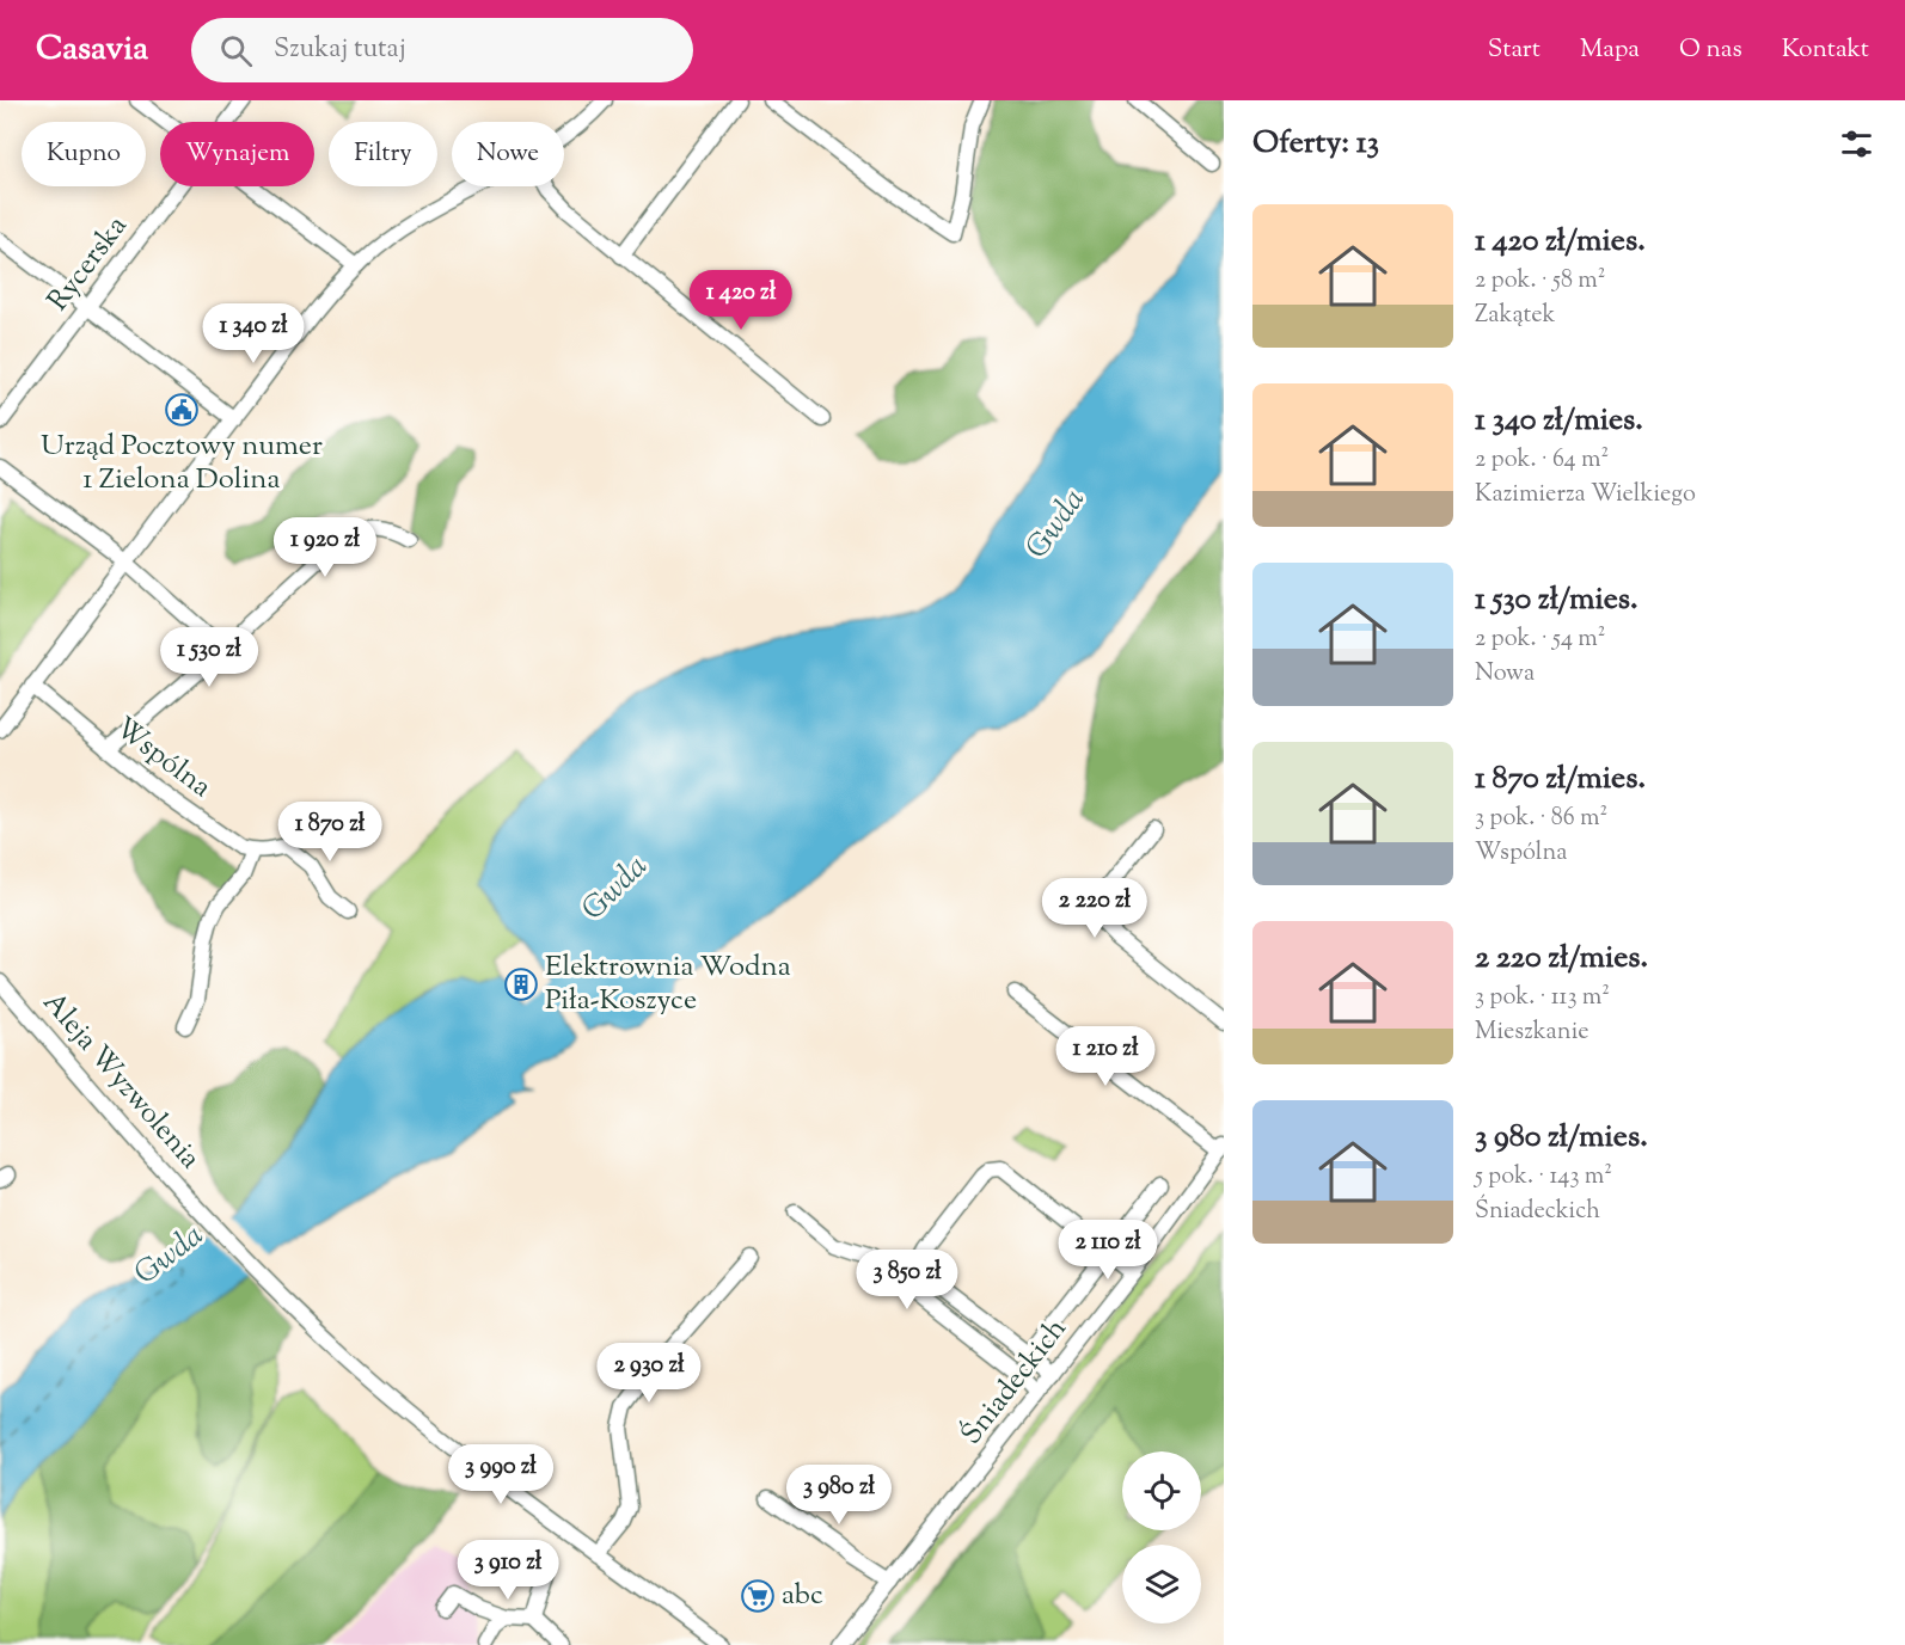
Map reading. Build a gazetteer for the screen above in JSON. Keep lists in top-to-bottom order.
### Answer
{
  "streets": {
    "street": [
      "Rycerska",
      "Wspólna",
      "Aleja Wyzwolenia",
      "Śniadeckich"
    ]
  },
  "water": ["Gwda"],
  "places": {
    "public building": ["Urząd Pocztowy numer 1 Zielona Dolina"],
    "building": ["Elektrownia Wodna Piła-Koszyce"],
    "supermarket": ["abc"]
  },
  "page": {
    "header": "Casavia",
    "search": "Szukaj tutaj",
    "nav": [
      "Start",
      "Mapa",
      "O nas",
      "Kontakt"
    ],
    "heading": "Oferty: 13",
    "chip": [
      "Kupno",
      "Wynajem",
      "Filtry",
      "Nowe"
    ],
    "list": [
      {
        "name": "1 420 zł/mies.",
        "note": "2 pok. · 58 m² · Zakątek"
      },
      {
        "name": "1 340 zł/mies.",
        "note": "2 pok. · 64 m² · Kazimierza Wielkiego"
      },
      {
        "name": "1 530 zł/mies.",
        "note": "2 pok. · 54 m² · Nowa"
      },
      {
        "name": "1 870 zł/mies.",
        "note": "3 pok. · 86 m² · Wspólna"
      },
      {
        "name": "2 220 zł/mies.",
        "note": "3 pok. · 113 m² · Mieszkanie"
      },
      {
        "name": "3 980 zł/mies.",
        "note": "5 pok. · 143 m² · Śniadeckich"
      }
    ],
    "price": [
      "1 420 zł",
      "1 340 zł",
      "1 920 zł",
      "1 530 zł",
      "1 870 zł",
      "2 220 zł",
      "1 210 zł",
      "2 110 zł",
      "3 850 zł",
      "2 930 zł",
      "3 990 zł",
      "3 980 zł",
      "3 910 zł"
    ]
  }
}
